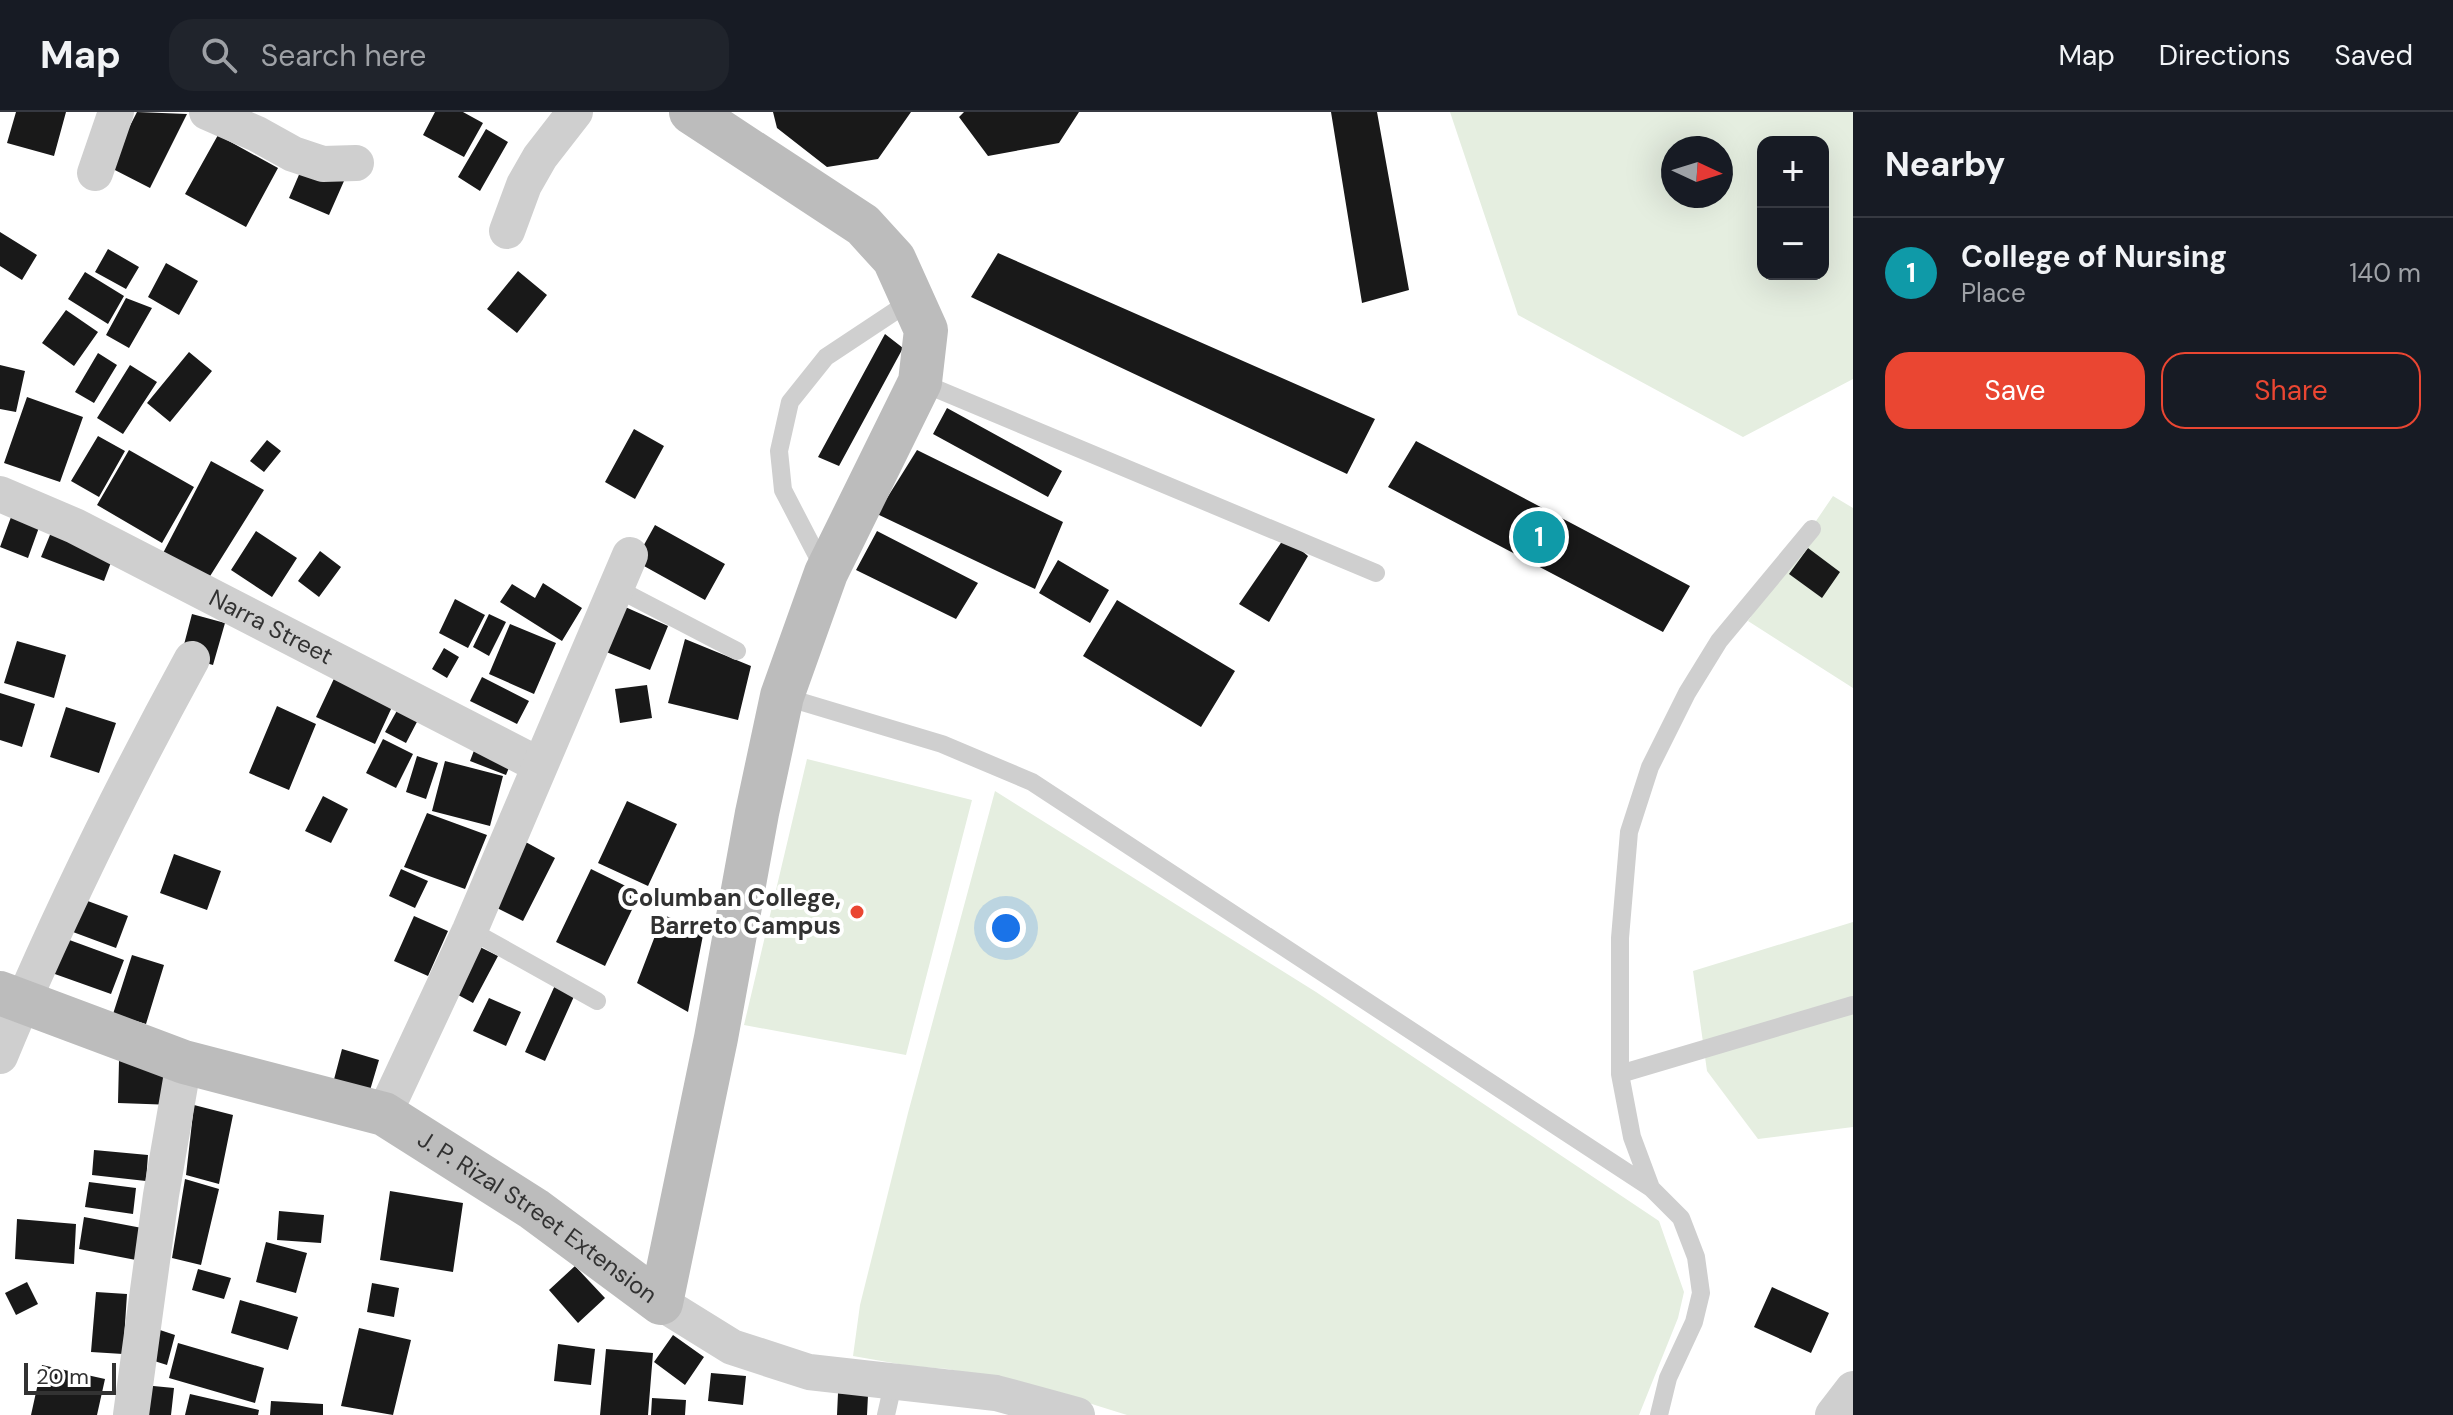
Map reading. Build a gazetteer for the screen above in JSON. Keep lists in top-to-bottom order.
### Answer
{
  "streets": {
    "street": ["Narra Street", "J. P. Rizal Street Extension"]
  },
  "places": ["Columban College, Barreto Campus"],
  "scale_bar": "20 m",
  "north": "right",
  "page": {
    "header": "Map",
    "search": "Search here",
    "nav": ["Map", "Directions", "Saved"],
    "heading": "Nearby",
    "map_buttons": ["+", "−"],
    "list": [
      {
        "mark": "1",
        "name": "College of Nursing",
        "note": "Place",
        "value": "140 m"
      }
    ],
    "buttons": ["Save", "Share"],
    "pins": "1",
    "scale": "20 m"
  }
}
